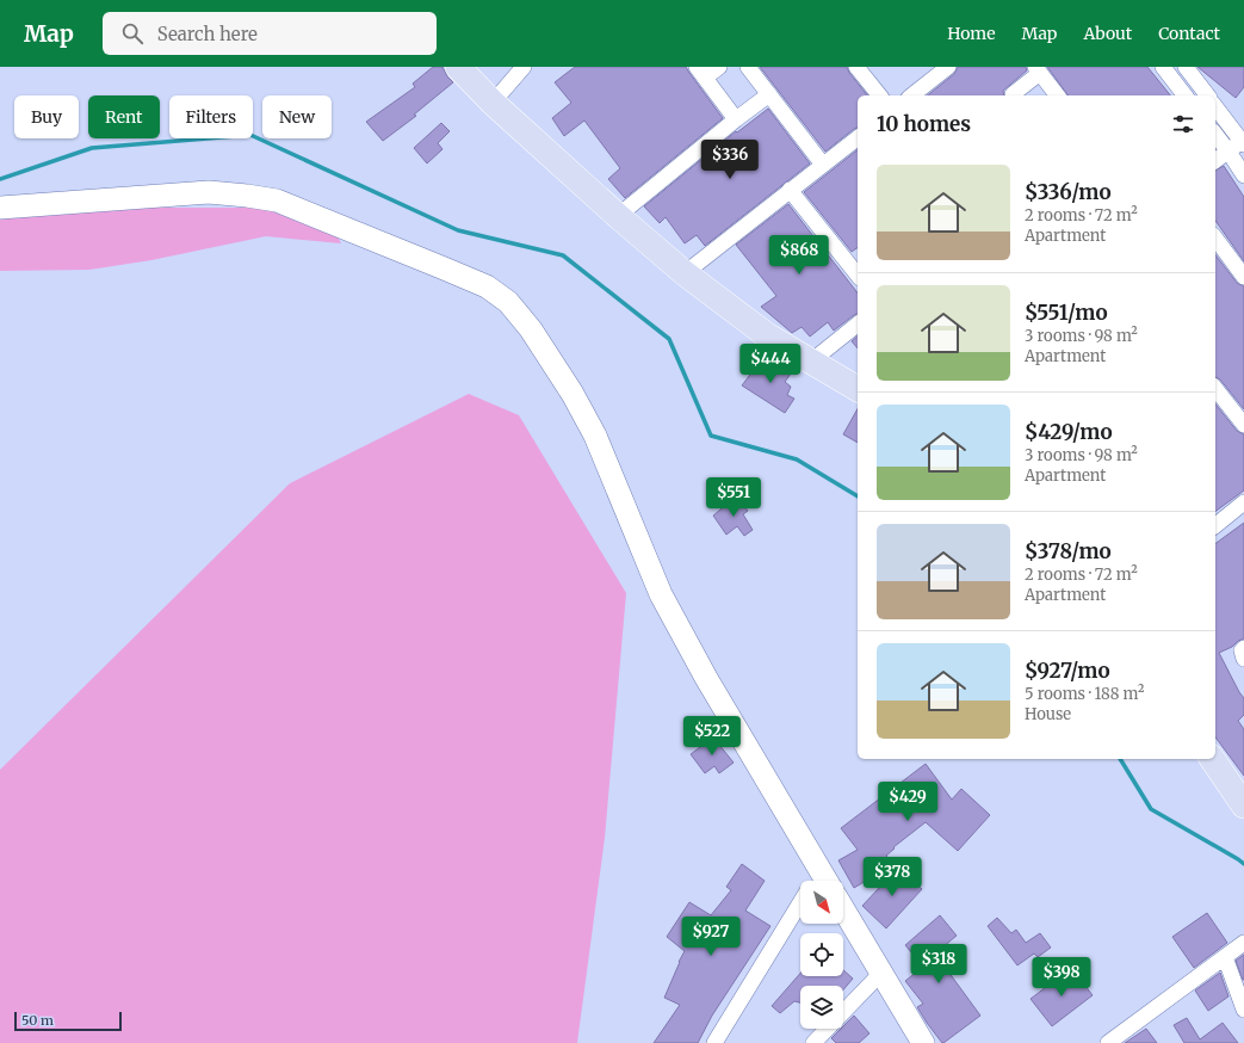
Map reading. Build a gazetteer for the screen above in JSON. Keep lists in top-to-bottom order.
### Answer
{
  "scale_bar": "50 m",
  "north": "bottom right",
  "page": {
    "header": "Map",
    "search": "Search here",
    "nav": [
      "Home",
      "Map",
      "About",
      "Contact"
    ],
    "chip": [
      "Buy",
      "Rent",
      "Filters",
      "New"
    ],
    "heading": "10 homes",
    "price": [
      "$336",
      "$868",
      "$444",
      "$551",
      "$522",
      "$429",
      "$378",
      "$927",
      "$318",
      "$398"
    ],
    "list": [
      {
        "name": "$336/mo",
        "note": "2 rooms · 72 m² · Apartment"
      },
      {
        "name": "$551/mo",
        "note": "3 rooms · 98 m² · Apartment"
      },
      {
        "name": "$429/mo",
        "note": "3 rooms · 98 m² · Apartment"
      },
      {
        "name": "$378/mo",
        "note": "2 rooms · 72 m² · Apartment"
      },
      {
        "name": "$927/mo",
        "note": "5 rooms · 188 m² · House"
      }
    ],
    "scale": "50 m"
  }
}
